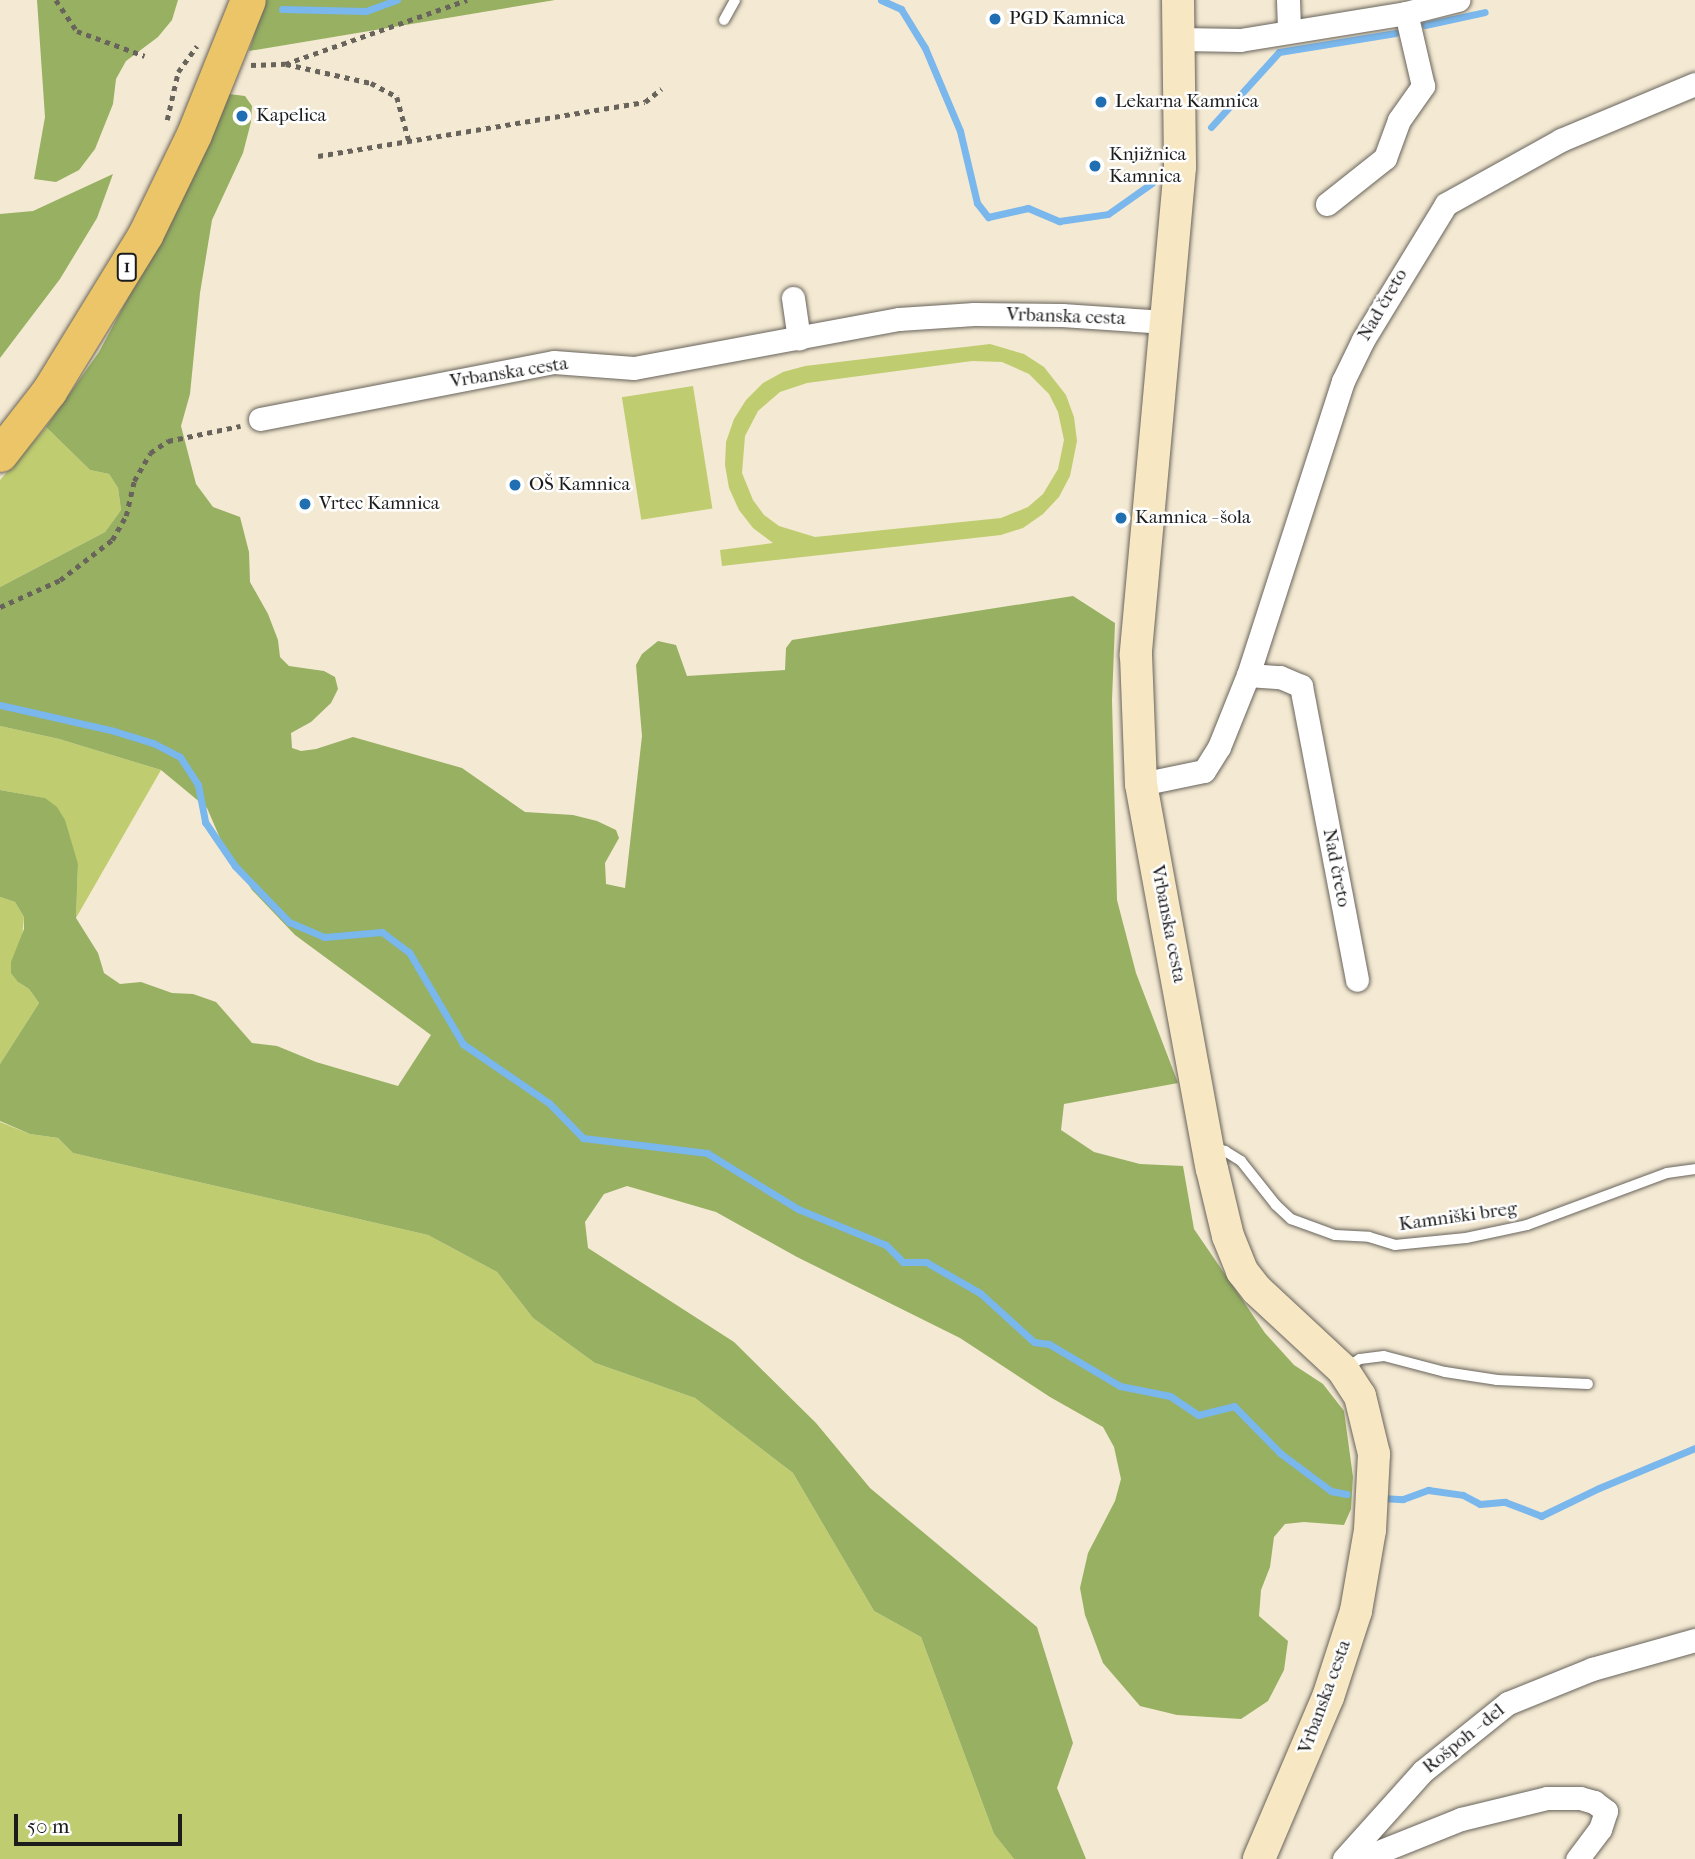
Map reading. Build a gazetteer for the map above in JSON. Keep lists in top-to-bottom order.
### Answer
{
  "streets": {
    "main road": ["1"],
    "street": ["Nad čreto", "Vrbanska cesta", "Rošpoh - del"],
    "lane": ["Kamniški breg"]
  },
  "crossings": [
    ["Nad čreto", "Vrbanska cesta"],
    ["Vrbanska cesta", "Kamniški breg"]
  ],
  "places": [
    "PGD Kamnica",
    "Lekarna Kamnica",
    "Kapelica",
    "Knjižnica Kamnica",
    "OŠ Kamnica",
    "Vrtec Kamnica",
    "Kamnica - šola"
  ],
  "scale_bar": "50 m"
}
